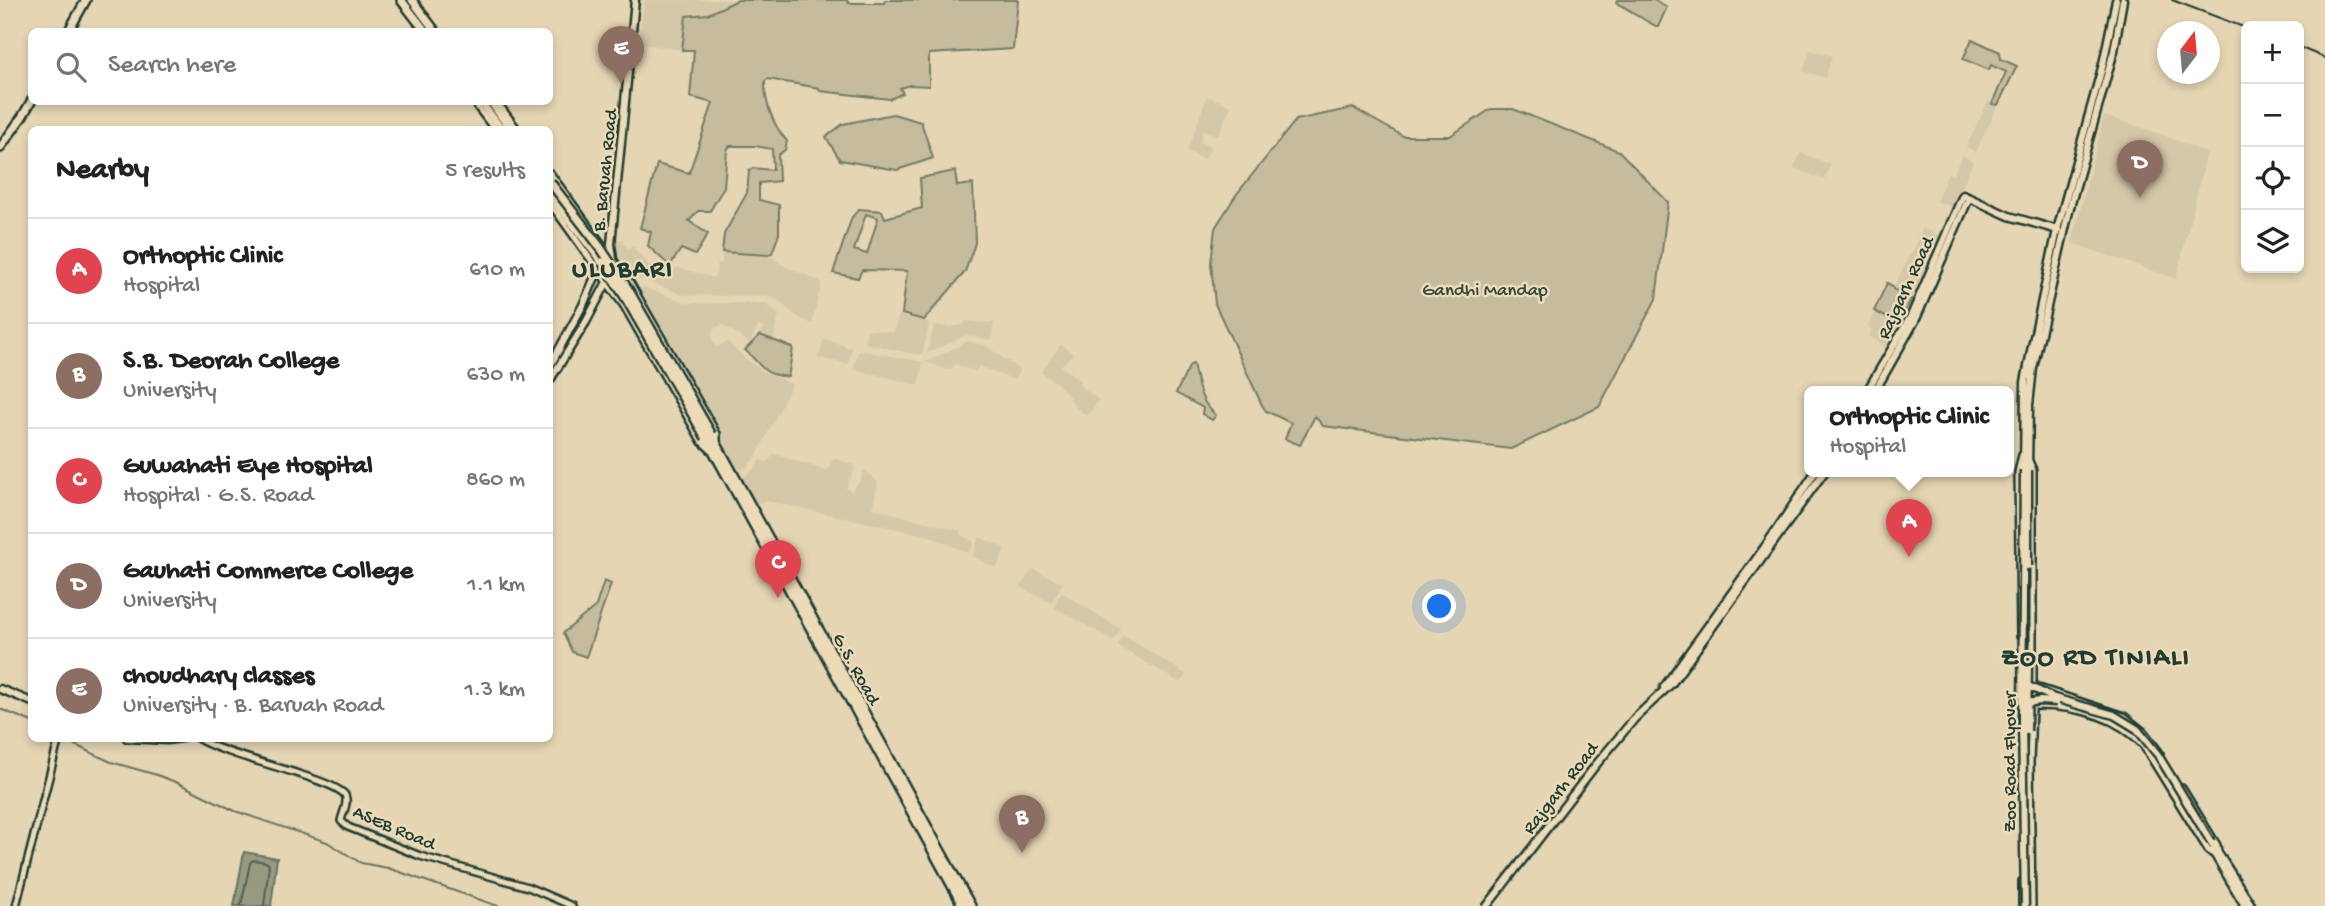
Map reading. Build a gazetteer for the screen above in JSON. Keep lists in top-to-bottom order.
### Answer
{
  "streets": {
    "main road": [
      "B. Baruah Road",
      "Rajgarh Road",
      "G.S. Road",
      "Zoo Road Flyover"
    ],
    "street": ["ASEB Road"]
  },
  "districts": ["ULUBARI", "ZOO RD TINIALI"],
  "parks": ["Gandhi Mandap"],
  "north": "top",
  "page": {
    "map_buttons": ["+", "−"],
    "pins": [
      "E",
      "D",
      "A",
      "C",
      "B"
    ],
    "search": "Search here",
    "heading": ["Nearby", "5 results"],
    "list": [
      {
        "mark": "A",
        "name": "Orthoptic Clinic",
        "note": "Hospital",
        "value": "610 m"
      },
      {
        "mark": "B",
        "name": "S.B. Deorah College",
        "note": "University",
        "value": "630 m"
      },
      {
        "mark": "C",
        "name": "Guwahati Eye Hospital",
        "note": "Hospital · G.S. Road",
        "value": "860 m"
      },
      {
        "mark": "D",
        "name": "Gauhati Commerce College",
        "note": "University",
        "value": "1.1 km"
      },
      {
        "mark": "E",
        "name": "choudhary classes",
        "note": "University · B. Baruah Road",
        "value": "1.3 km"
      }
    ],
    "popup": ["Orthoptic Clinic", "Hospital"]
  }
}
